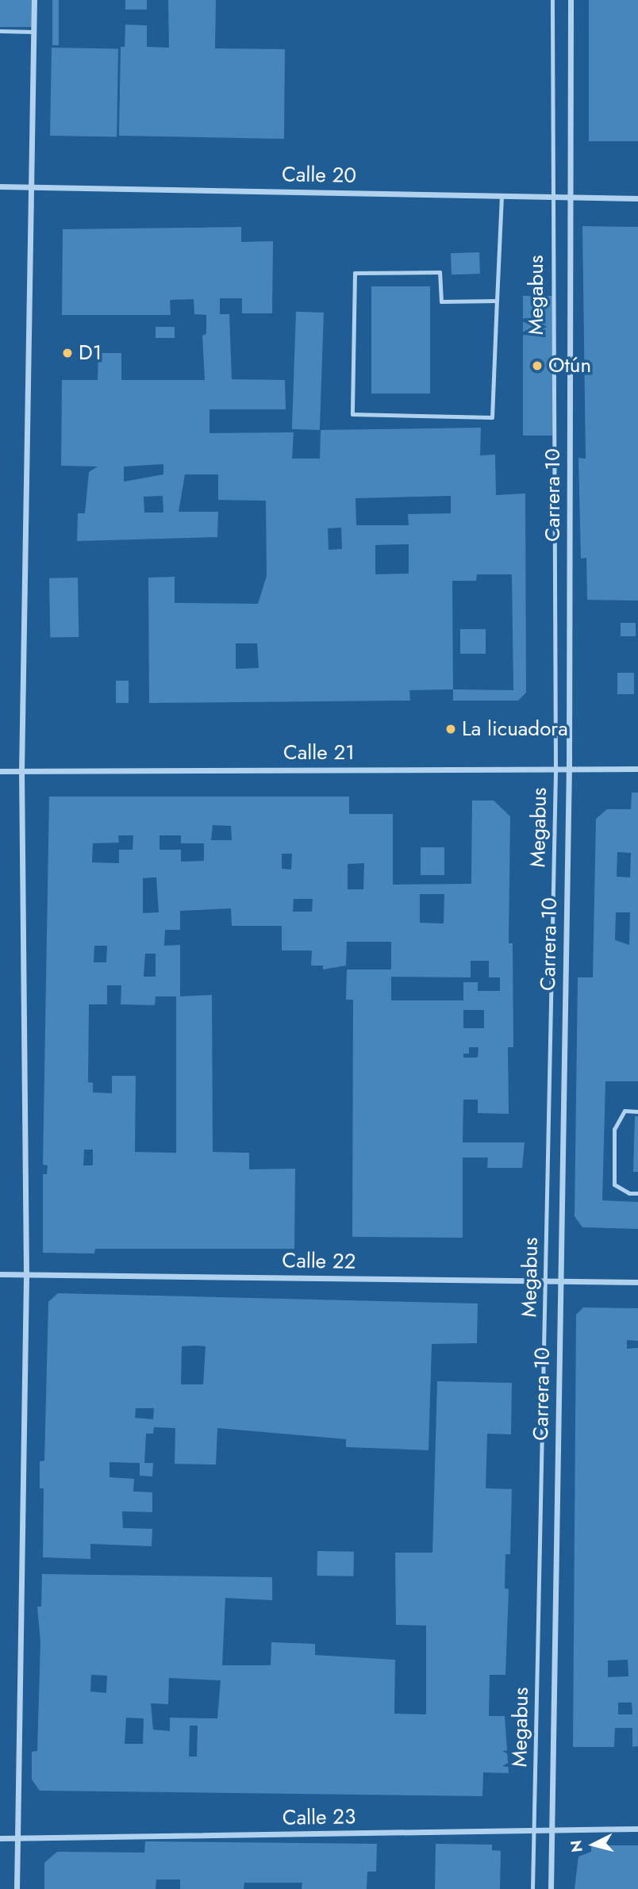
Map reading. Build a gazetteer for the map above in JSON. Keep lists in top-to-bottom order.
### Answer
{
  "streets": {
    "street": [
      "Calle 20",
      "Carrera 10",
      "Calle 21",
      "Calle 22",
      "Calle 23"
    ],
    "lane": ["Megabus"]
  },
  "crossings": [
    ["Calle 20", "Megabus"],
    ["Calle 20", "Carrera 10"],
    ["Megabus", "Calle 21"],
    ["Megabus", "Calle 22"],
    ["Megabus", "Calle 23"],
    ["Carrera 10", "Calle 21"],
    ["Carrera 10", "Calle 22"],
    ["Carrera 10", "Calle 23"]
  ],
  "places": ["D1", "Otún", "La licuadora"],
  "north": "left"
}
